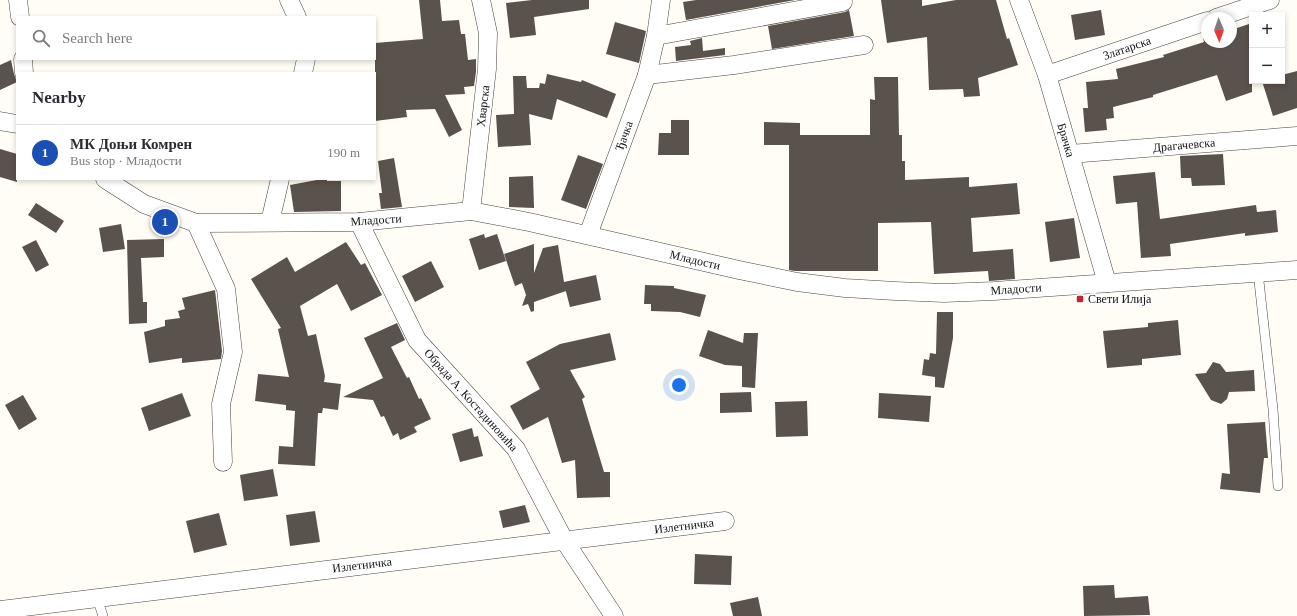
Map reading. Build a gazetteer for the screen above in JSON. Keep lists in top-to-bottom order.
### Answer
{
  "streets": {
    "street": [
      "Златарска",
      "Хварска",
      "Ђачка",
      "Брачка",
      "Драгачевска",
      "Младости",
      "Обрада А. Костадиновића",
      "Излетничка"
    ]
  },
  "crossings": [
    ["Златарска", "Брачка"],
    ["Хварска", "Младости"],
    ["Ђачка", "Младости"],
    ["Брачка", "Драгачевска"],
    ["Брачка", "Младости"],
    ["Младости", "Обрада А. Костадиновића"],
    ["Обрада А. Костадиновића", "Излетничка"]
  ],
  "places": {
    "transit": ["Свети Илија"]
  },
  "north": "bottom",
  "page": {
    "map_buttons": ["+", "−"],
    "search": "Search here",
    "heading": "Nearby",
    "list": [
      {
        "mark": "1",
        "name": "МК Доњи Комрен",
        "note": "Bus stop · Младости",
        "value": "190 m"
      }
    ],
    "pins": "1"
  }
}
